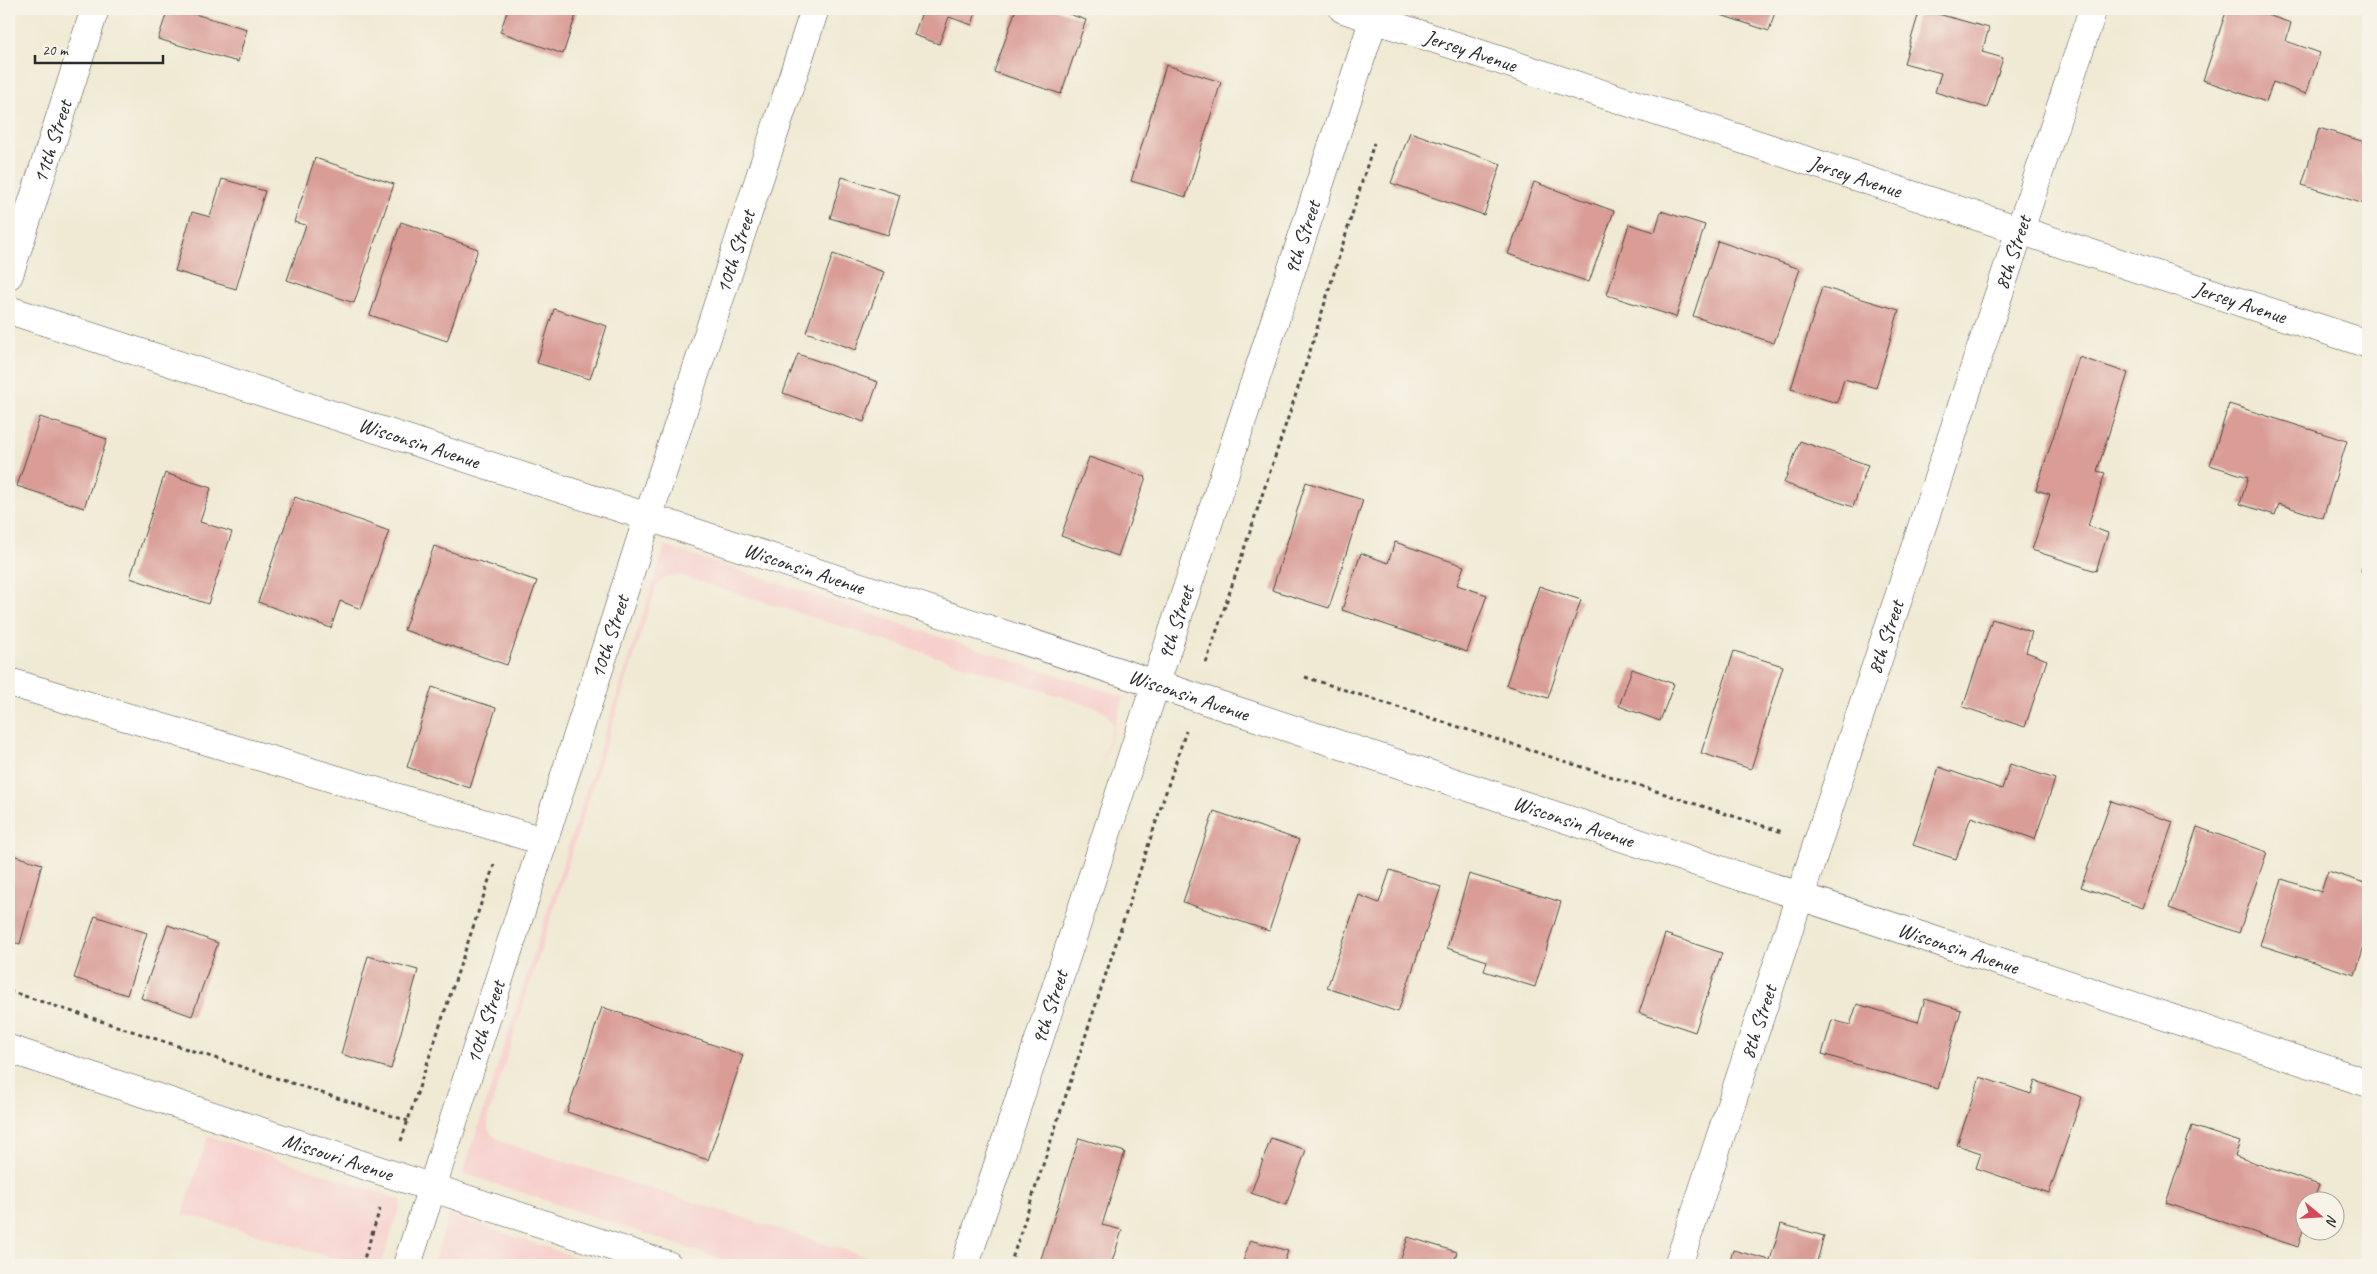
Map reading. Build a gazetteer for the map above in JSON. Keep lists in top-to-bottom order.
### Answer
{
  "streets": {
    "street": [
      "Jersey Avenue",
      "11th Street",
      "9th Street",
      "10th Street",
      "8th Street",
      "Wisconsin Avenue",
      "Missouri Avenue"
    ]
  },
  "crossings": [
    ["Jersey Avenue", "9th Street"],
    ["Jersey Avenue", "8th Street"],
    ["9th Street", "Wisconsin Avenue"],
    ["10th Street", "Wisconsin Avenue"],
    ["10th Street", "Missouri Avenue"],
    ["8th Street", "Wisconsin Avenue"]
  ],
  "scale_bar": "20 m",
  "north": "right"
}
